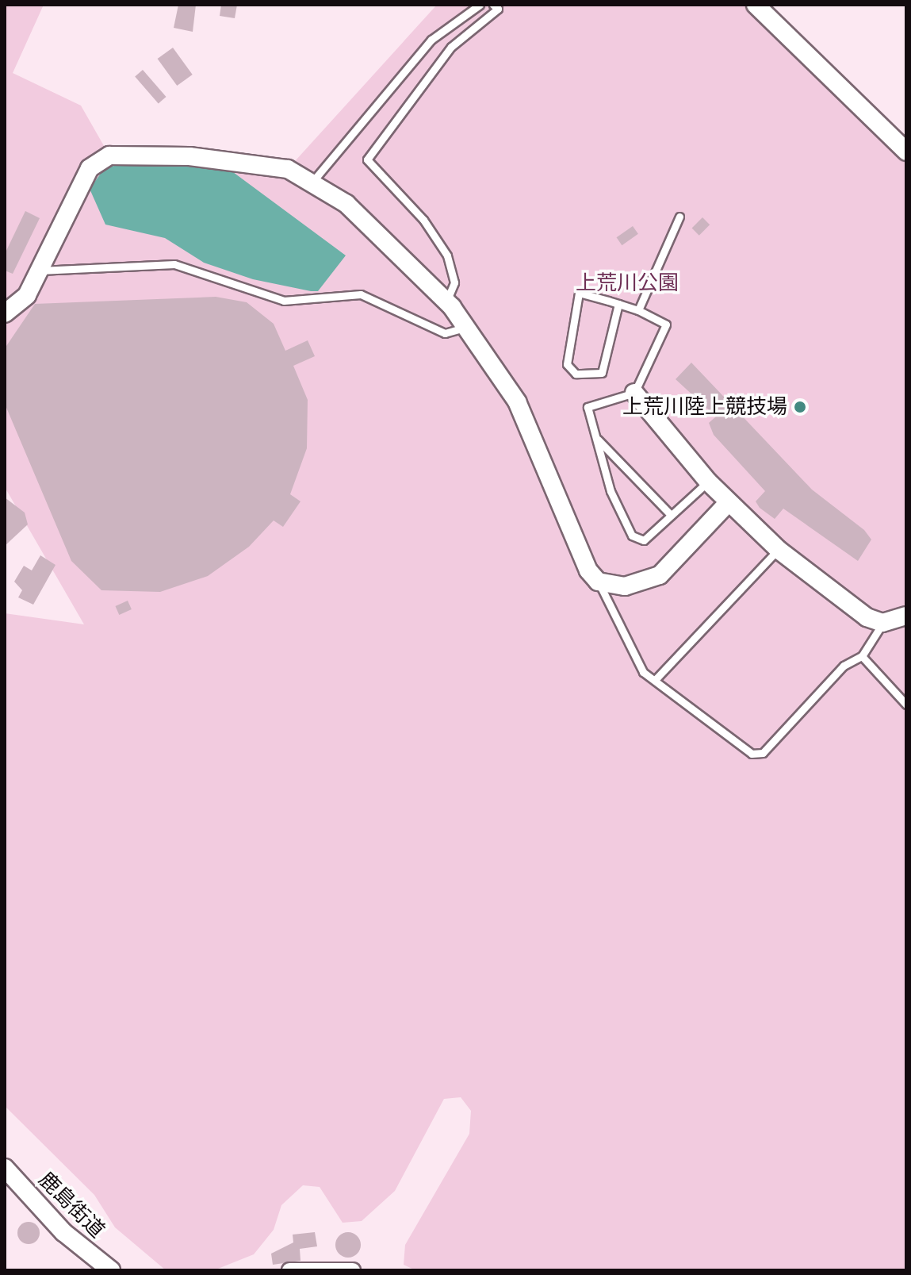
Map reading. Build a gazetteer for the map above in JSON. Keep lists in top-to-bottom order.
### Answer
{
  "streets": {
    "street": ["鹿島街道"]
  },
  "parks": ["上荒川公園"],
  "places": ["上荒川陸上競技場"]
}
